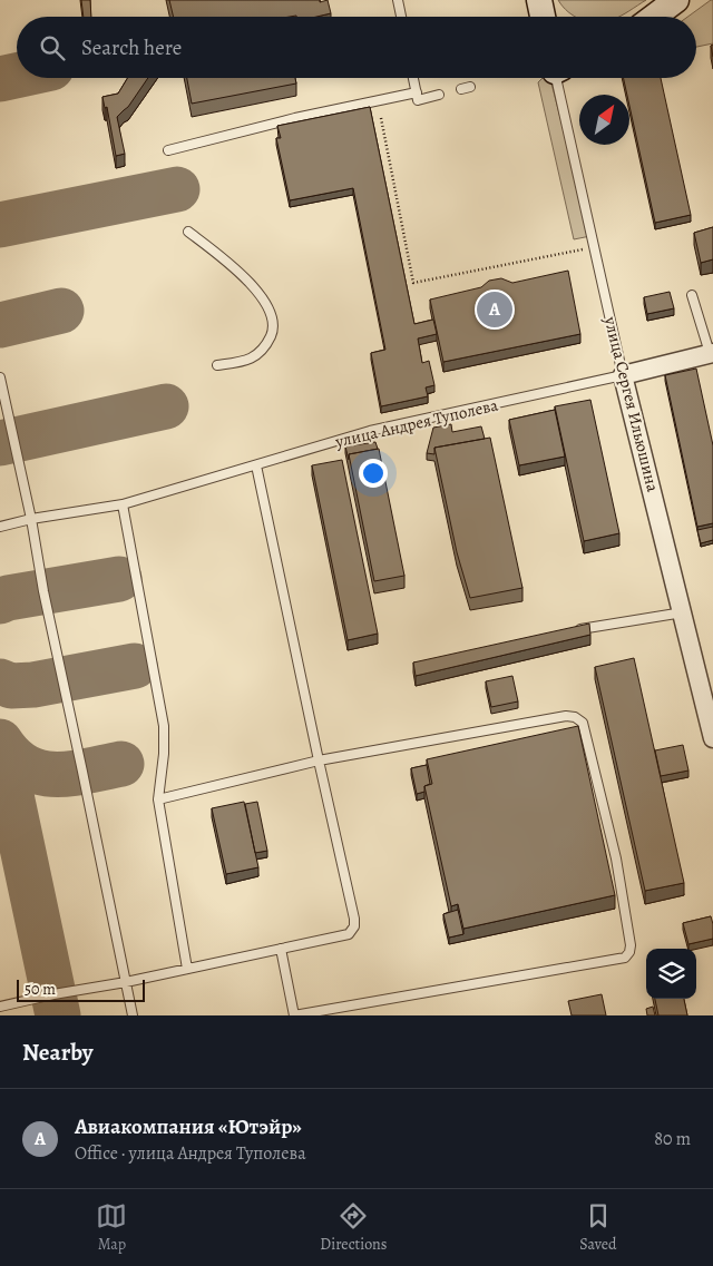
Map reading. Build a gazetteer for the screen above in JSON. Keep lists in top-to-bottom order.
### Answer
{
  "streets": {
    "street": ["улица Сергея Ильюшина", "улица Андрея Туполева"]
  },
  "crossings": [
    ["улица Сергея Ильюшина", "улица Андрея Туполева"]
  ],
  "scale_bar": "50 m",
  "north": "top right",
  "page": {
    "search": "Search here",
    "pins": "A",
    "scale": "50 m",
    "heading": "Nearby",
    "list": [
      {
        "mark": "A",
        "name": "Авиакомпания «Ютэйр»",
        "note": "Office · улица Андрея Туполева",
        "value": "80 m"
      }
    ],
    "nav": ["Map", "Directions", "Saved"]
  }
}
